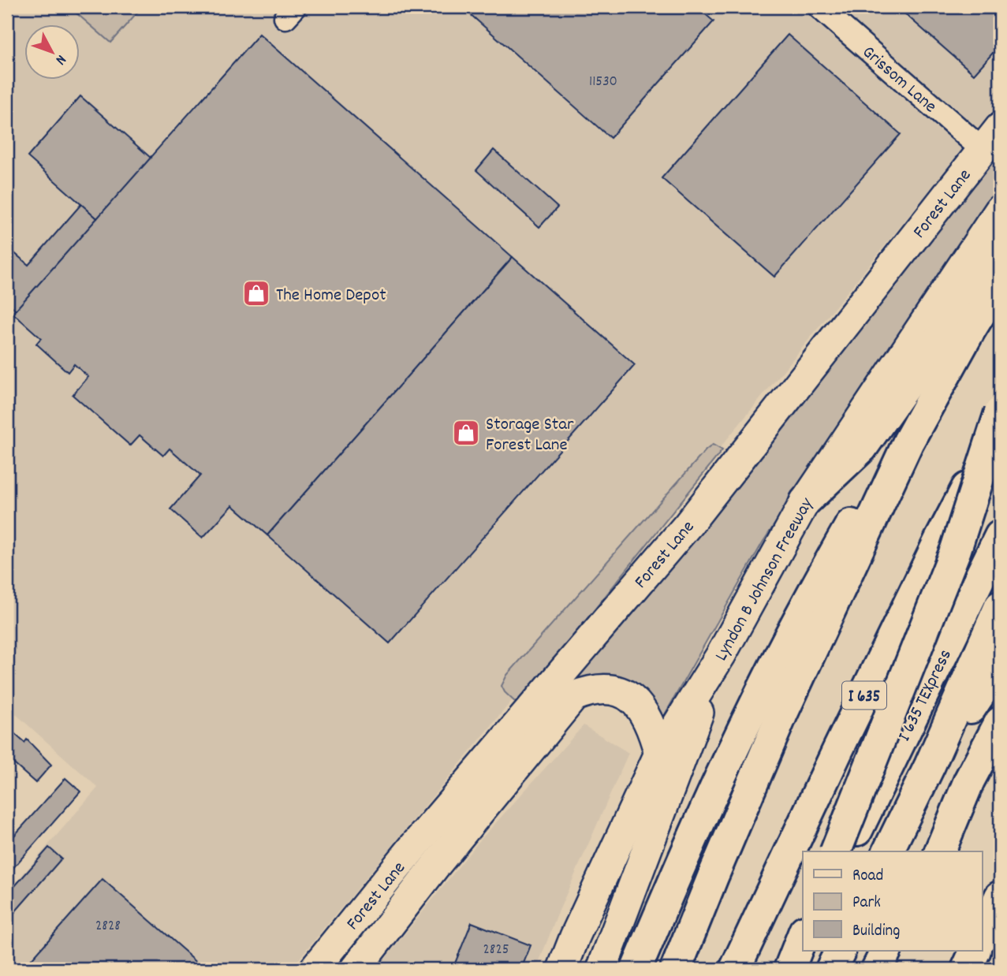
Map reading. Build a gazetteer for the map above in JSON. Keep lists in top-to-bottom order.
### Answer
{
  "streets": {
    "highway": ["I 635 TEXpress", "I 635"],
    "main road": ["Forest Lane", "Lyndon B Johnson Freeway"],
    "street": ["Grissom Lane"]
  },
  "crossings": [
    ["Grissom Lane", "Forest Lane"]
  ],
  "places": {
    "shop": ["The Home Depot", "Storage Star Forest Lane"]
  },
  "house_numbers": ["11530", "2828", "2825"],
  "legend": ["Road", "Park", "Building"],
  "north": "bottom right"
}
